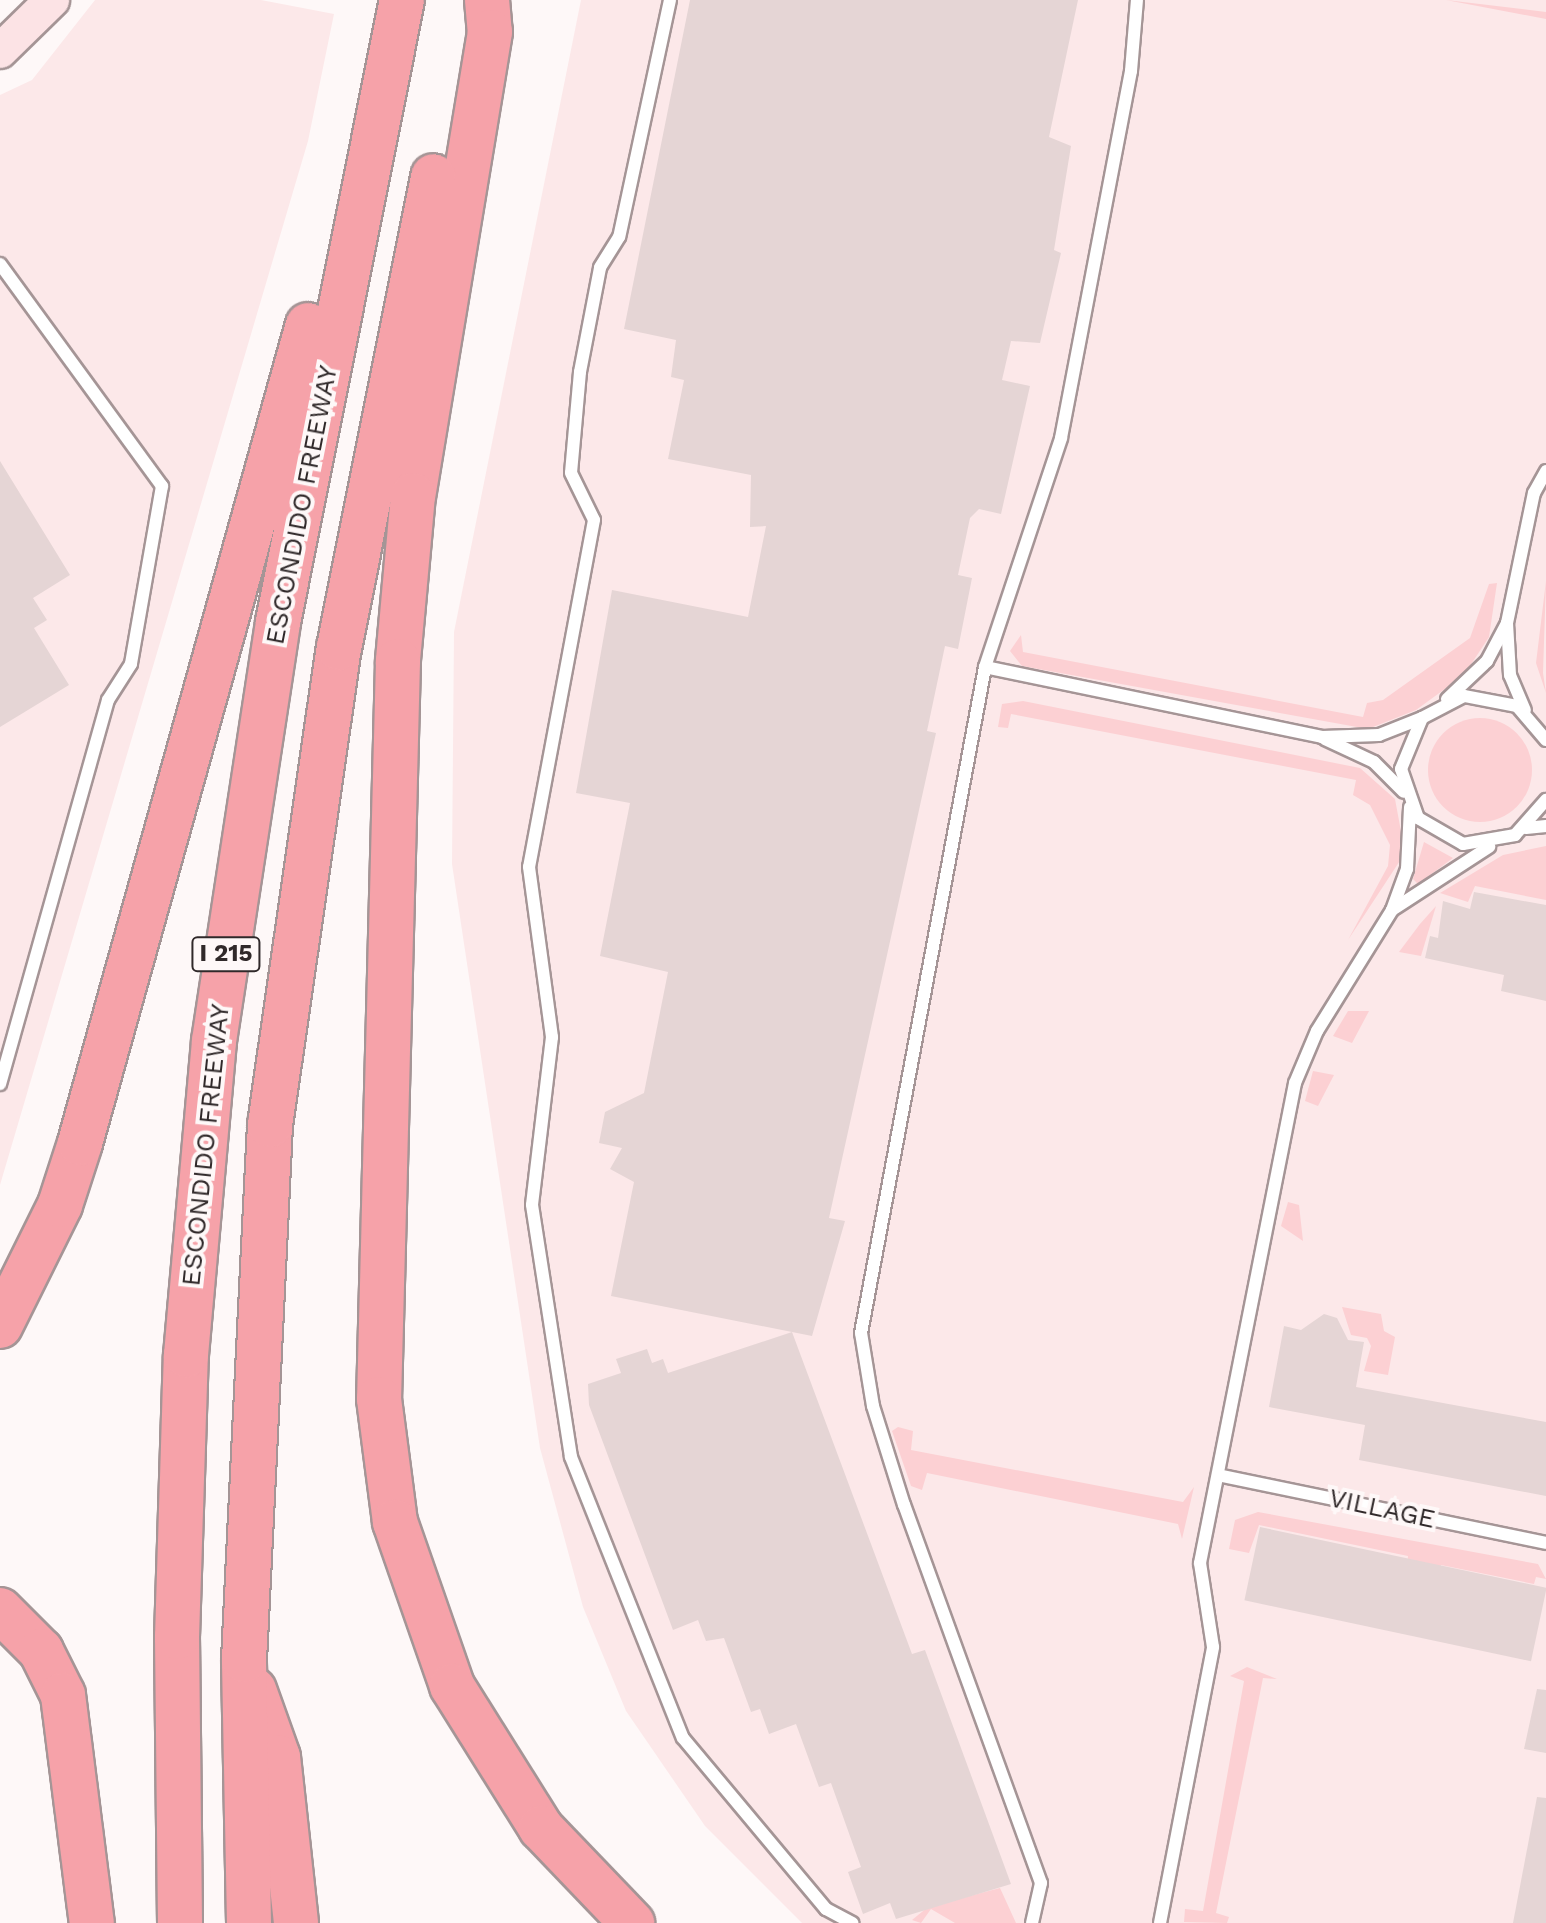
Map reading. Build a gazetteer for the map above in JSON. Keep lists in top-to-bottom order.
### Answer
{
  "streets": {
    "highway": ["ESCONDIDO FREEWAY", "I 215"],
    "lane": ["VILLAGE"]
  }
}
